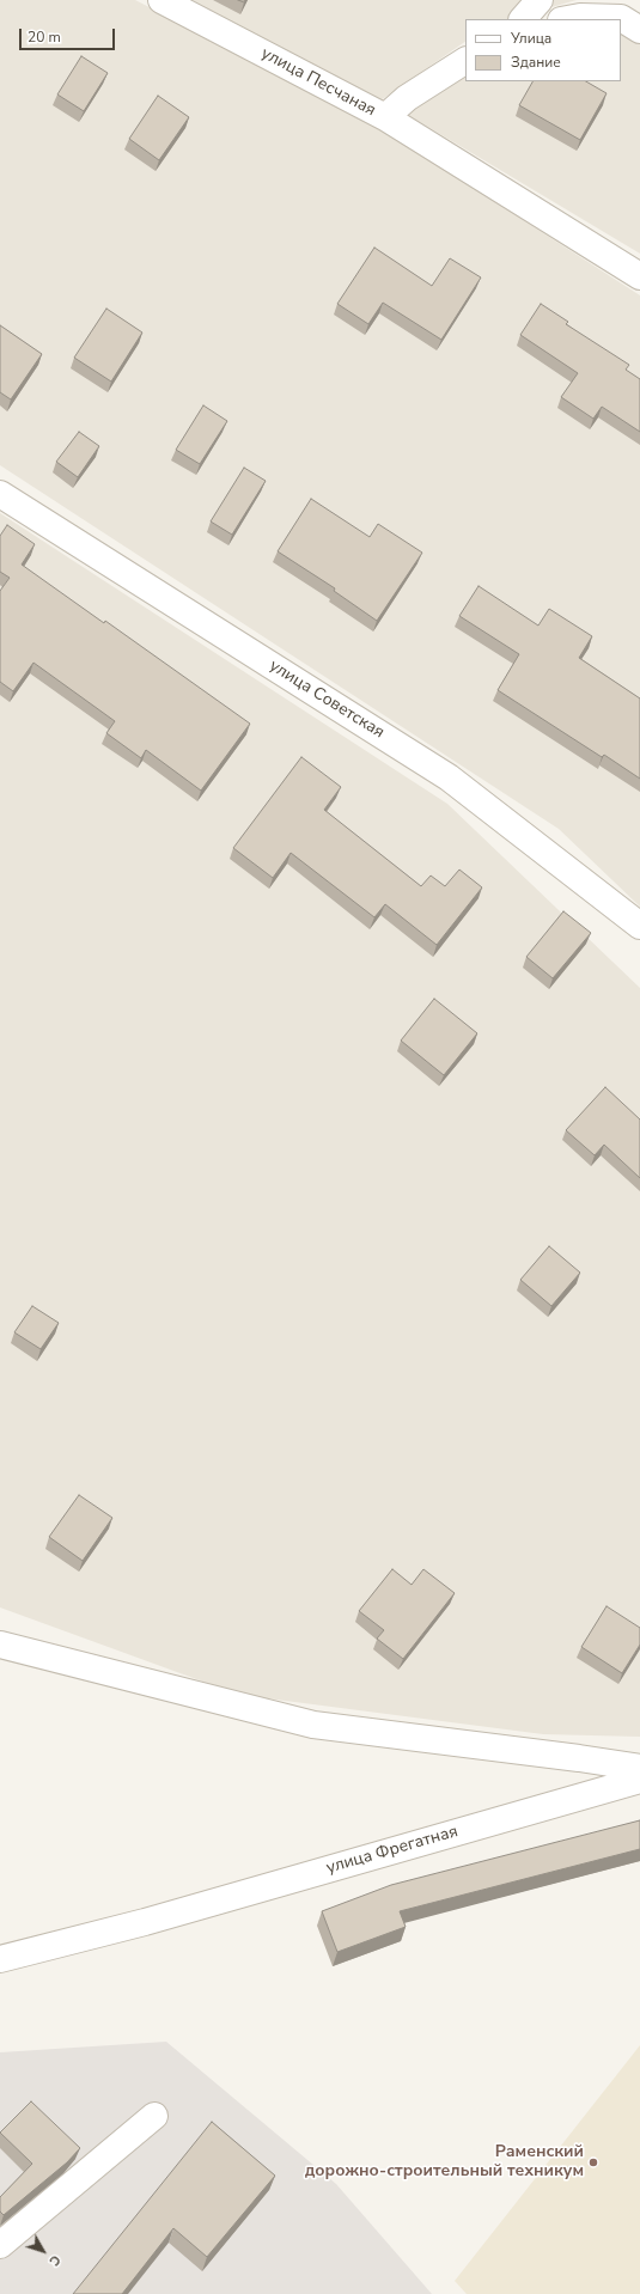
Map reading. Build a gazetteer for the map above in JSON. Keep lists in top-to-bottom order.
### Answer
{
  "streets": {
    "street": ["улица Песчаная", "улица Советская", "улица Фрегатная"]
  },
  "places": ["Раменский дорожно-строительный техникум"],
  "legend": ["Улица", "Здание"],
  "scale_bar": "20 m",
  "north": "bottom right"
}
